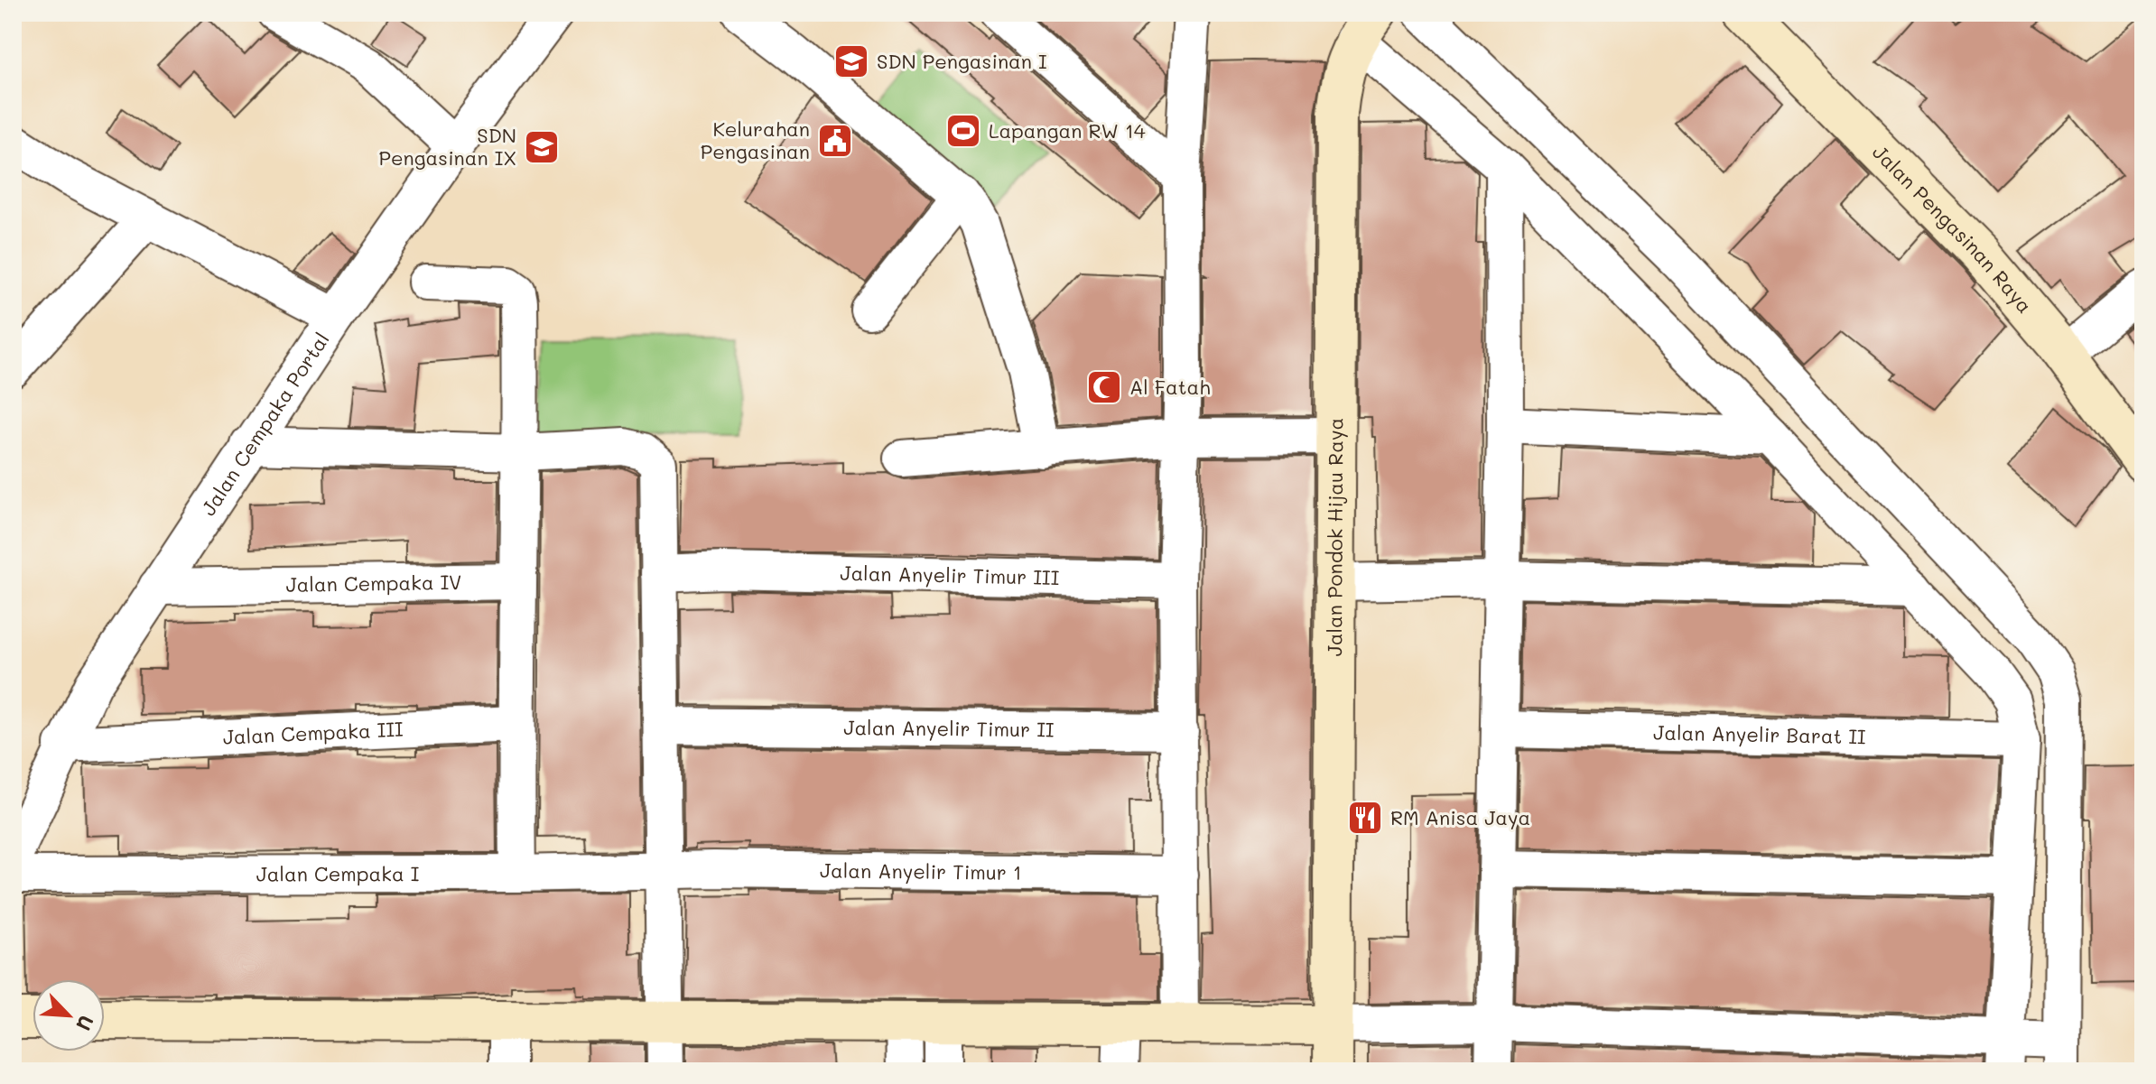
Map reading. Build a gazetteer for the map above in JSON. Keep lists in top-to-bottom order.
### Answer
{
  "streets": {
    "street": [
      "Jalan Pengasinan Raya",
      "Jalan Cempaka Portal",
      "Jalan Pondok Hijau Raya",
      "Jalan Anyelir Timur III",
      "Jalan Cempaka IV",
      "Jalan Anyelir Timur II",
      "Jalan Cempaka III",
      "Jalan Anyelir Barat II",
      "Jalan Anyelir Timur 1",
      "Jalan Cempaka I"
    ]
  },
  "crossings": [
    ["Jalan Cempaka Portal", "Jalan Cempaka IV"],
    ["Jalan Cempaka Portal", "Jalan Cempaka III"],
    ["Jalan Anyelir Timur 1", "Jalan Cempaka I"]
  ],
  "places": {
    "school or university": ["SDN Pengasinan I", "SDN Pengasinan IX"],
    "sports": ["Lapangan RW 14"],
    "public building": ["Kelurahan Pengasinan"],
    "mosque": ["Al Fatah"],
    "restaurant": ["RM Anisa Jaya"]
  },
  "north": "bottom right"
}
